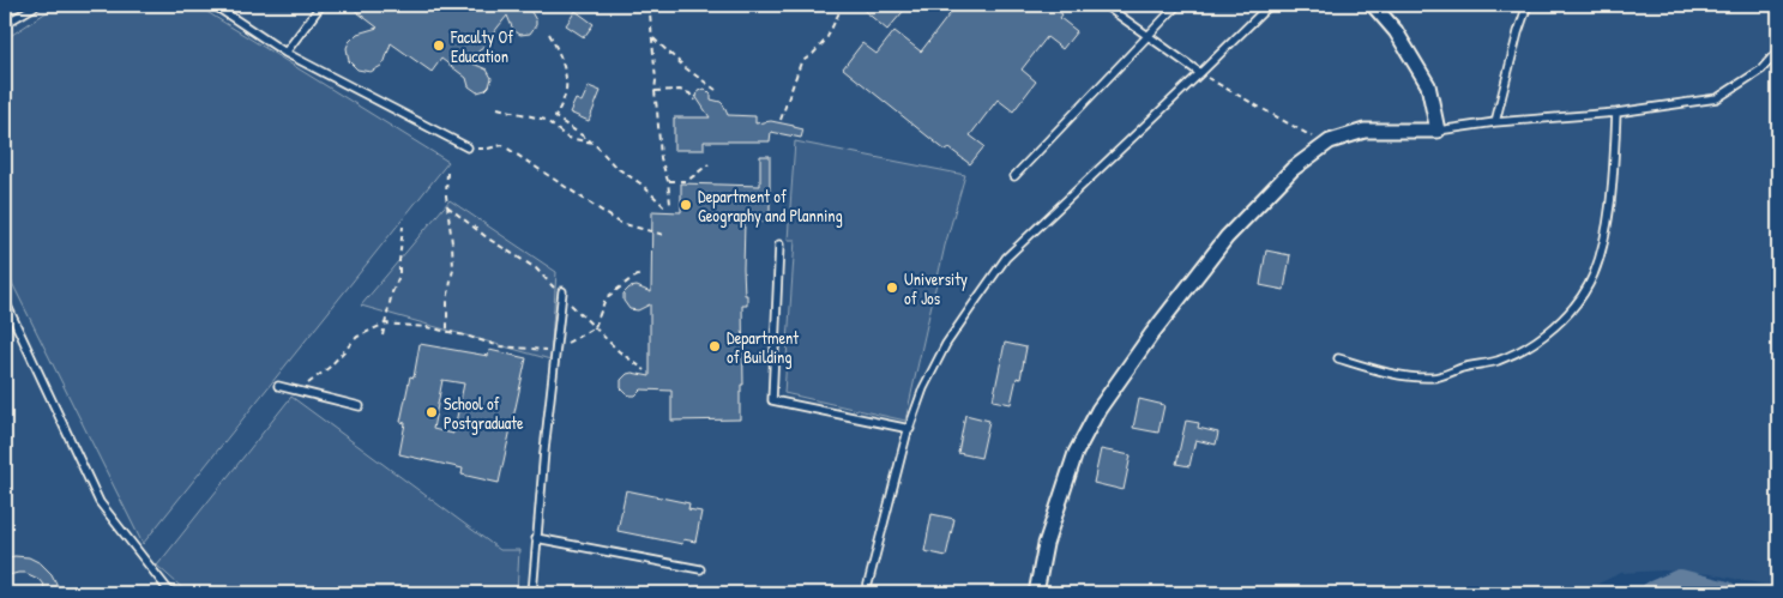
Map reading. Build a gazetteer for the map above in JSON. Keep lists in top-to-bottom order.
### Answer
{
  "places": [
    "Faculty Of Education",
    "Department of Geography and Planning",
    "University of Jos",
    "Department of Building",
    "School of Postgraduate"
  ]
}
